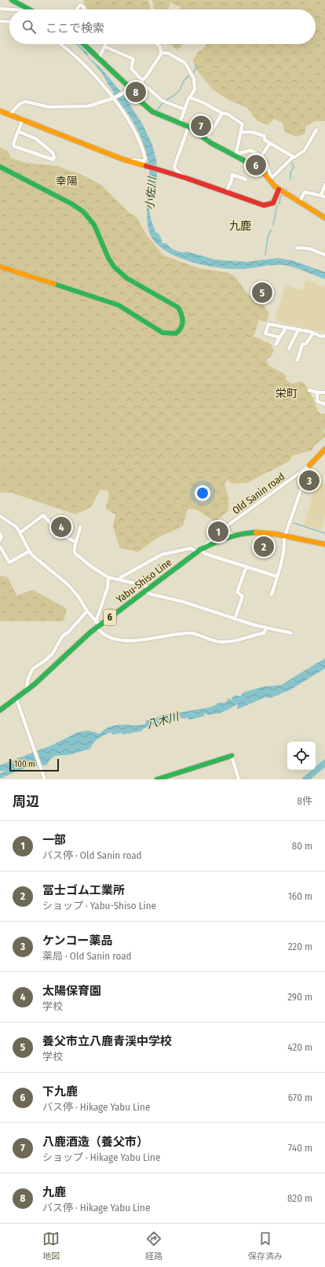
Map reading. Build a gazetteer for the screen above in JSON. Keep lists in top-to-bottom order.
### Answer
{
  "streets": {
    "street": ["Old Sanin road", "Yabu-Shiso Line", "6"]
  },
  "crossings": [
    ["Old Sanin road", "Yabu-Shiso Line"]
  ],
  "districts": ["幸陽", "九鹿", "栄町"],
  "water": ["小佐川", "八木川"],
  "scale_bar": "100 m",
  "page": {
    "search": "ここで検索",
    "pins": [
      "8",
      "7",
      "6",
      "5",
      "3",
      "4",
      "1",
      "2"
    ],
    "scale": "100 m",
    "heading": ["周辺", "8件"],
    "list": [
      {
        "mark": "1",
        "name": "一部",
        "note": "バス停 · Old Sanin road",
        "value": "80 m"
      },
      {
        "mark": "2",
        "name": "冨士ゴム工業所",
        "note": "ショップ · Yabu-Shiso Line",
        "value": "160 m"
      },
      {
        "mark": "3",
        "name": "ケンコー薬品",
        "note": "薬局 · Old Sanin road",
        "value": "220 m"
      },
      {
        "mark": "4",
        "name": "太陽保育園",
        "note": "学校",
        "value": "290 m"
      },
      {
        "mark": "5",
        "name": "養父市立八鹿青渓中学校",
        "note": "学校",
        "value": "420 m"
      },
      {
        "mark": "6",
        "name": "下九鹿",
        "note": "バス停 · Hikage Yabu Line",
        "value": "670 m"
      },
      {
        "mark": "7",
        "name": "八鹿酒造（養父市）",
        "note": "ショップ · Hikage Yabu Line",
        "value": "740 m"
      },
      {
        "mark": "8",
        "name": "九鹿",
        "note": "バス停 · Hikage Yabu Line",
        "value": "820 m"
      }
    ],
    "nav": ["地図", "経路", "保存済み"]
  }
}
